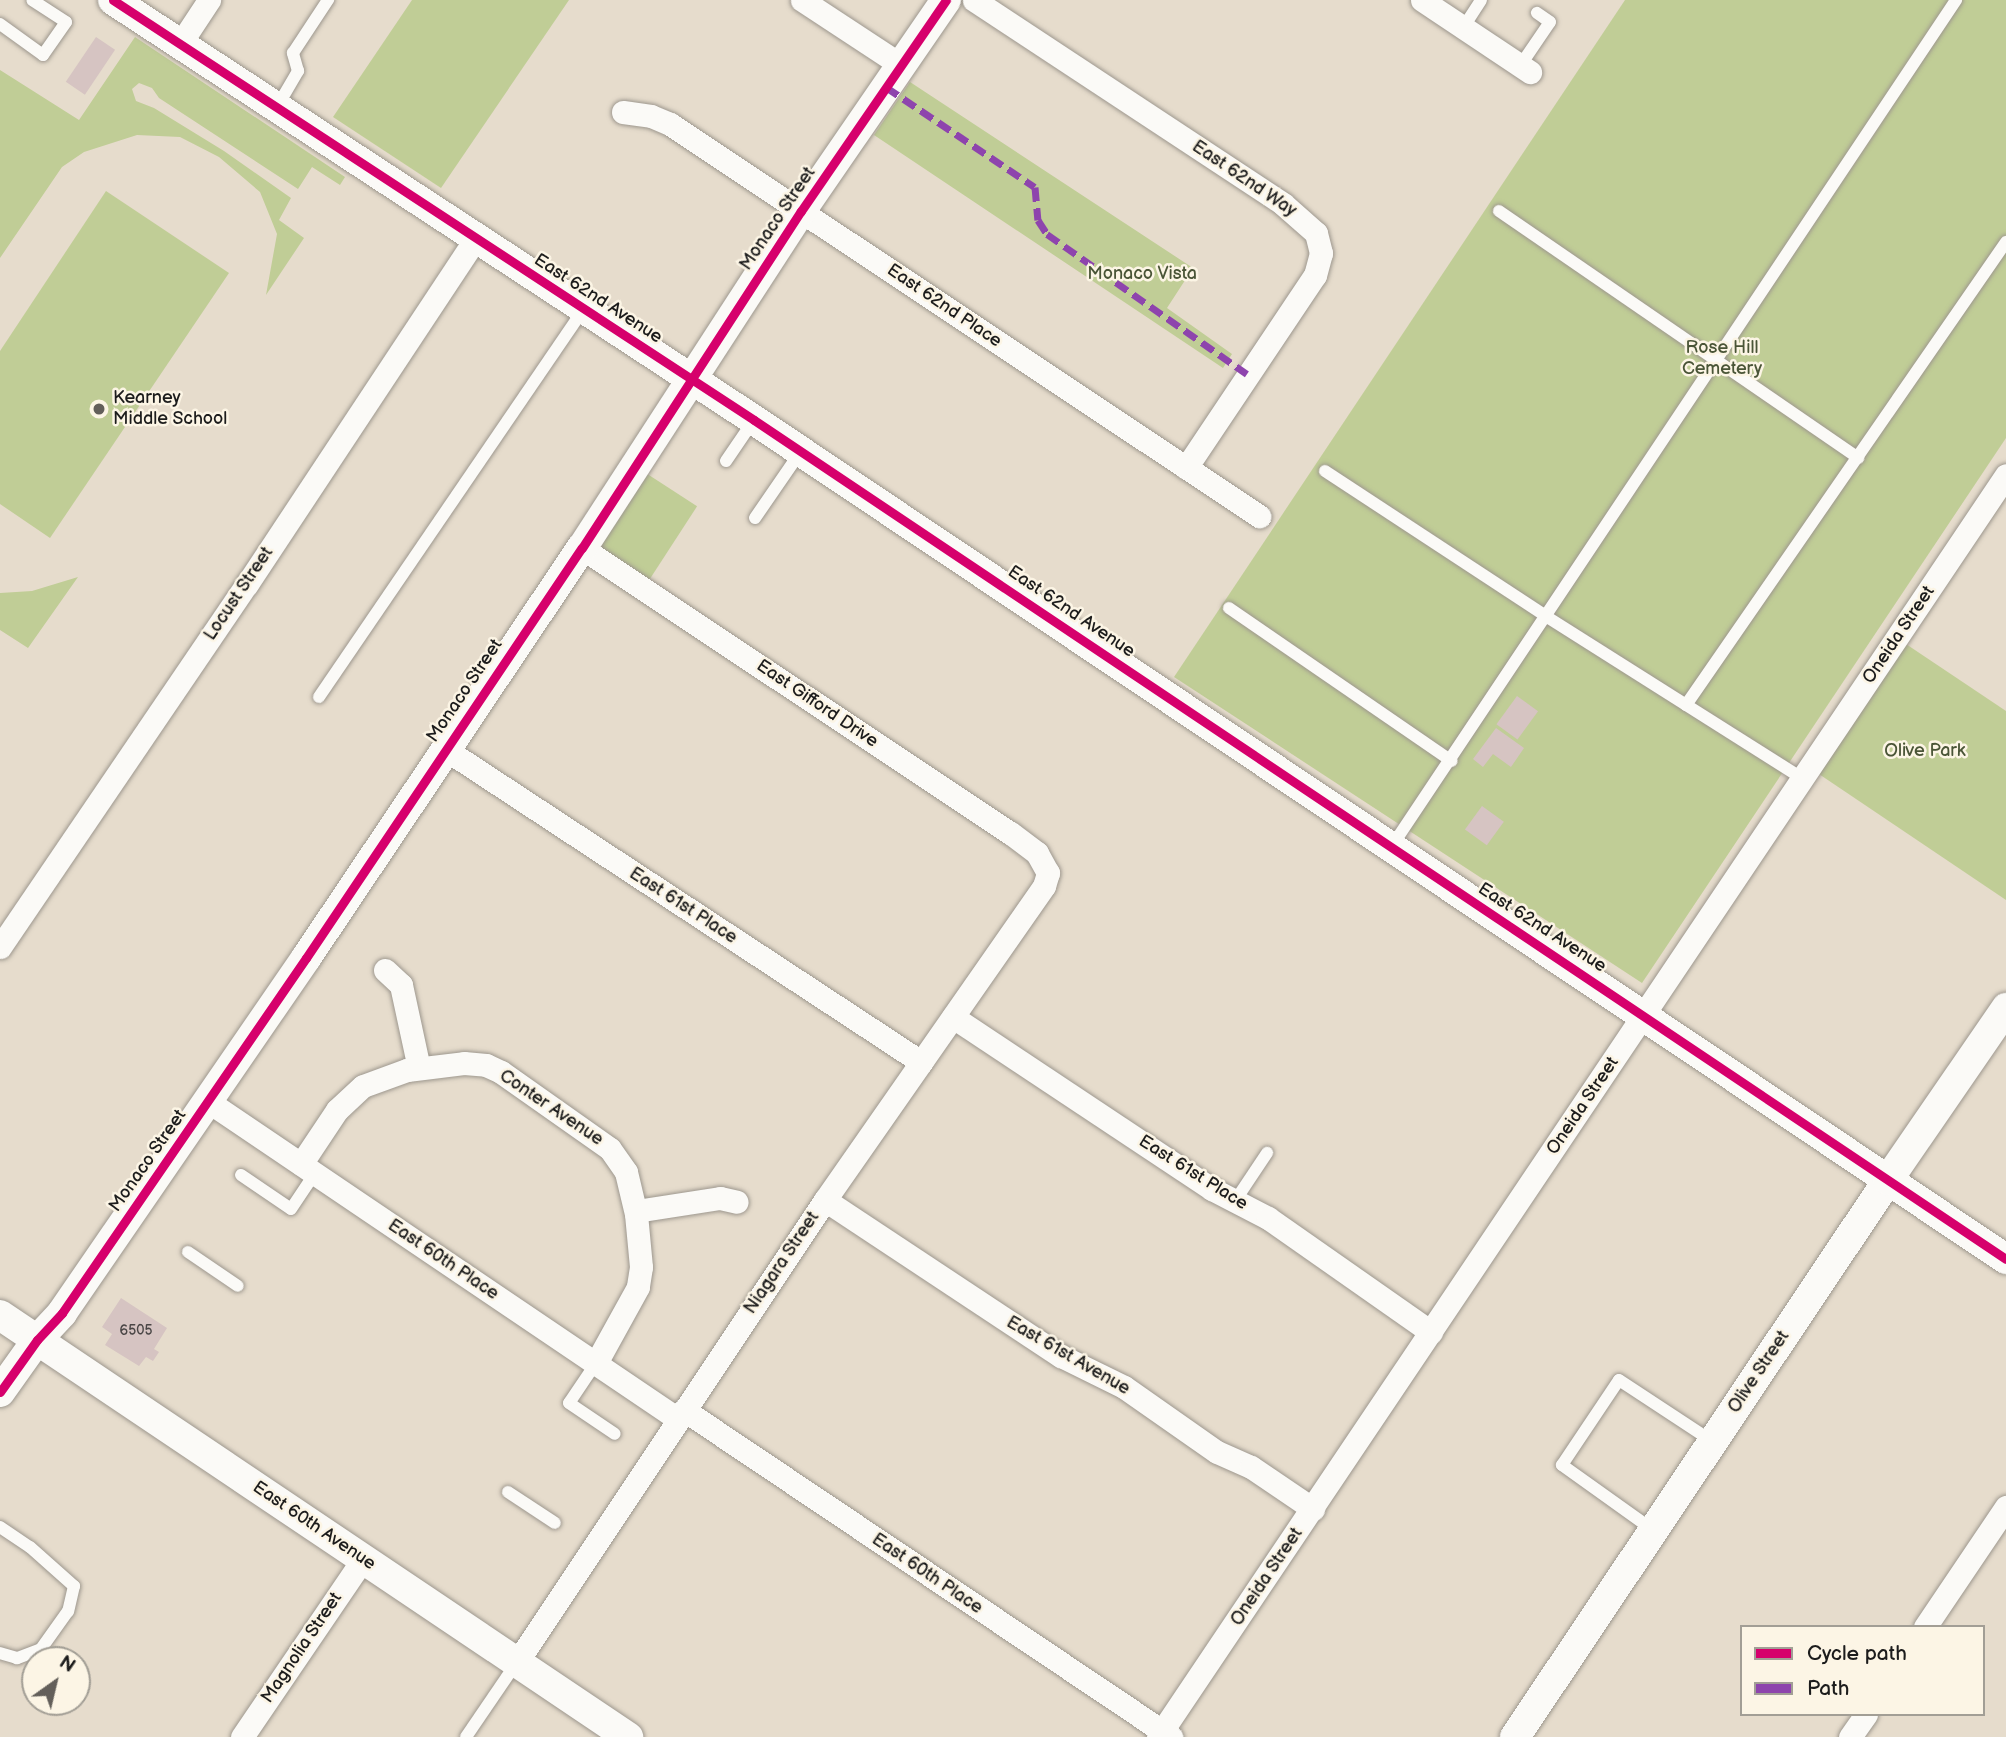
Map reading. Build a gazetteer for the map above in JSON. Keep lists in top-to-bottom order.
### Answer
{
  "streets": {
    "street": [
      "East 62nd Way",
      "Monaco Street",
      "East 62nd Avenue",
      "East 62nd Place",
      "Locust Street",
      "Oneida Street",
      "East Gifford Drive",
      "East 61st Place",
      "Conter Avenue",
      "East 60th Place",
      "Niagara Street",
      "East 61st Avenue",
      "Olive Street",
      "East 60th Avenue",
      "Magnolia Street"
    ]
  },
  "crossings": [
    ["East 62nd Way", "East 62nd Place"],
    ["Monaco Street", "East 62nd Avenue"],
    ["Monaco Street", "East 62nd Place"],
    ["Monaco Street", "East Gifford Drive"],
    ["Monaco Street", "East 61st Place"],
    ["Monaco Street", "East 60th Place"],
    ["Monaco Street", "East 60th Avenue"],
    ["East 62nd Avenue", "Locust Street"],
    ["East 62nd Avenue", "Oneida Street"],
    ["East 62nd Avenue", "Olive Street"],
    ["Oneida Street", "East 61st Place"],
    ["Oneida Street", "East 60th Place"],
    ["Oneida Street", "East 61st Avenue"],
    ["East Gifford Drive", "Niagara Street"],
    ["East 61st Place", "Niagara Street"],
    ["Conter Avenue", "East 60th Place"],
    ["East 60th Place", "Niagara Street"],
    ["Niagara Street", "East 61st Avenue"],
    ["Niagara Street", "East 60th Avenue"],
    ["East 60th Avenue", "Magnolia Street"]
  ],
  "parks": ["Monaco Vista", "Rose Hill Cemetery", "Olive Park"],
  "places": ["Kearney Middle School"],
  "house_numbers": ["6505"],
  "legend": ["Cycle path", "Path"],
  "north": "top right"
}
